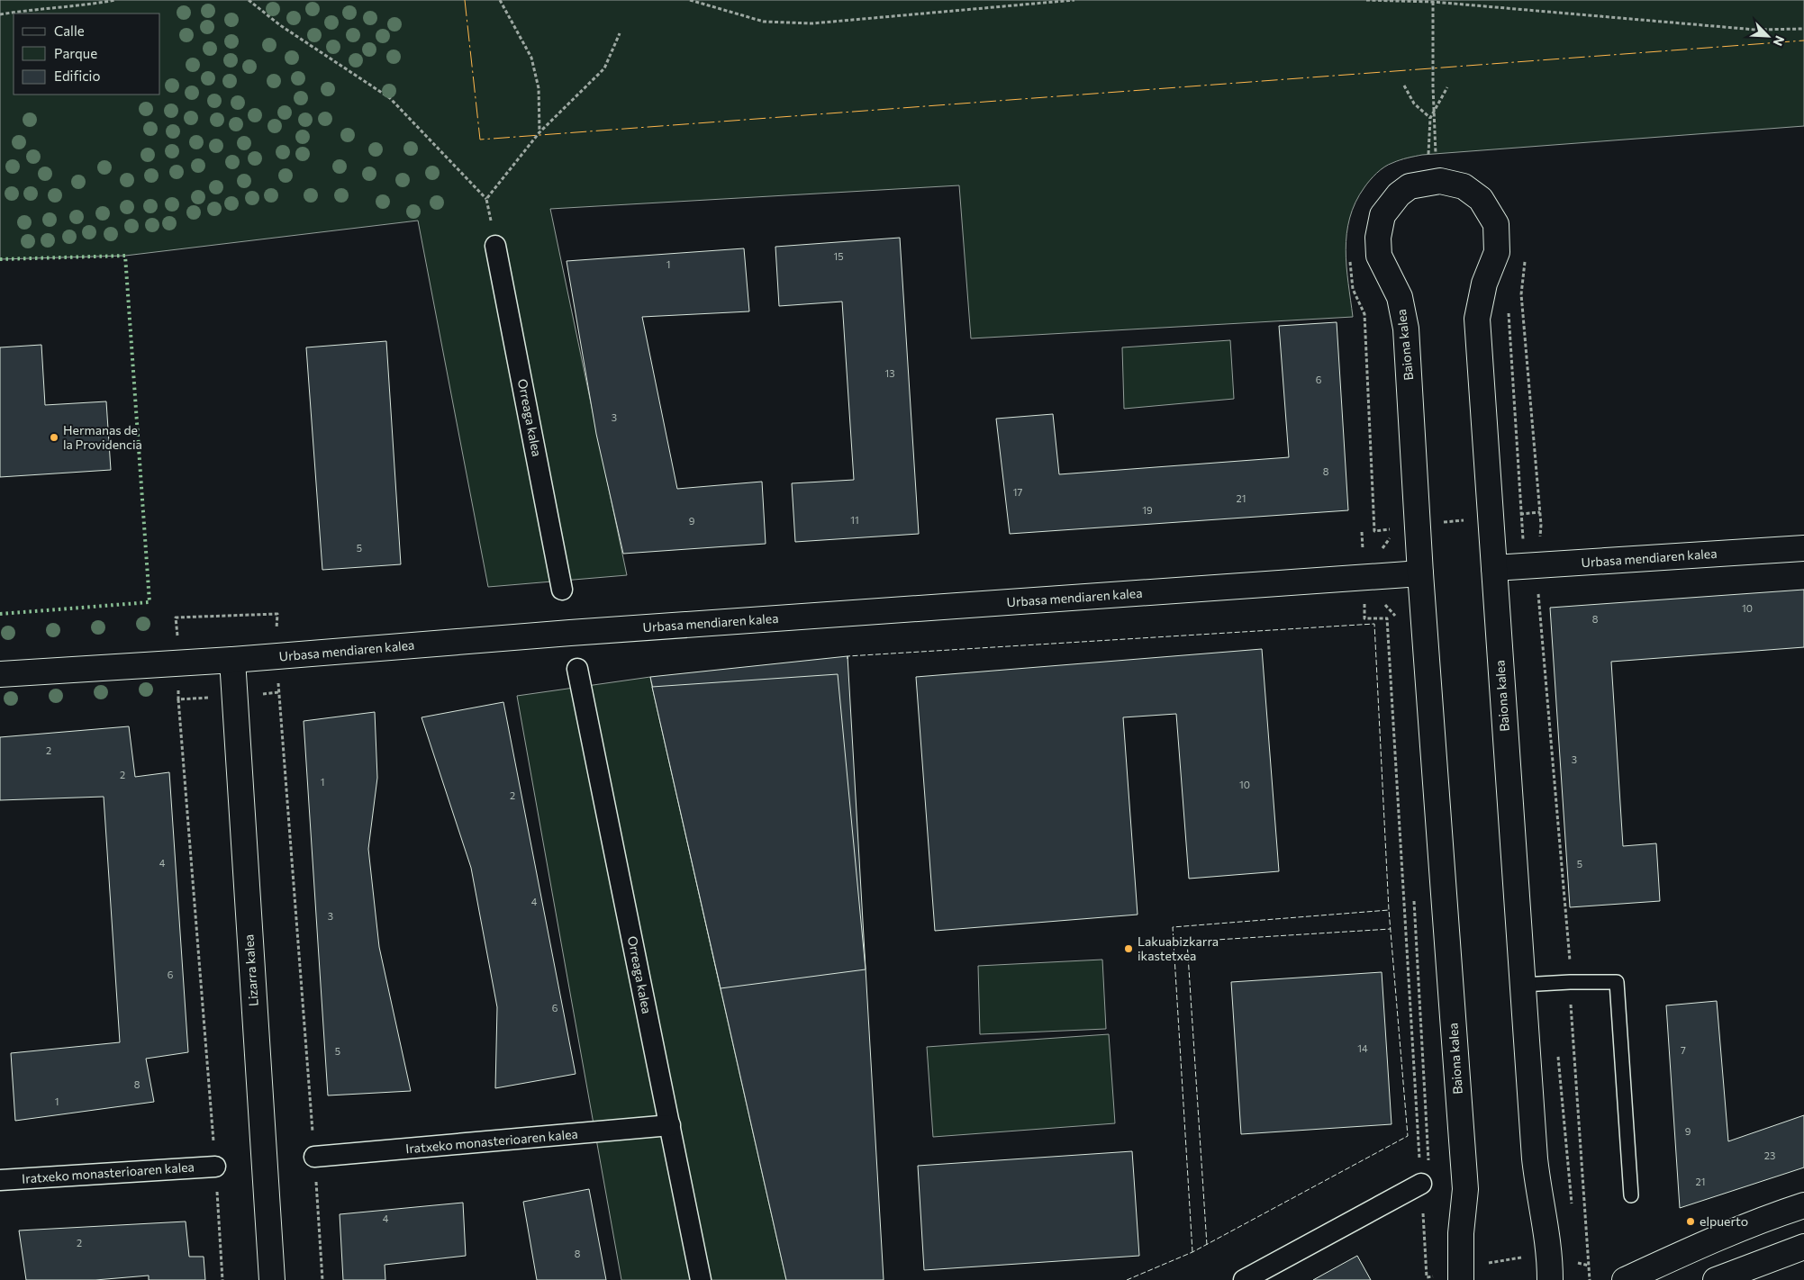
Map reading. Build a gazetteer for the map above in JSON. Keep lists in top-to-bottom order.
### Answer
{
  "streets": {
    "street": [
      "Baiona kalea",
      "Orreaga kalea",
      "Urbasa mendiaren kalea",
      "Lizarra kalea",
      "Iratxeko monasterioaren kalea"
    ]
  },
  "crossings": [
    ["Baiona kalea", "Urbasa mendiaren kalea"],
    ["Orreaga kalea", "Iratxeko monasterioaren kalea"],
    ["Urbasa mendiaren kalea", "Lizarra kalea"]
  ],
  "places": ["Hermanas de la Providencia", "Lakuabizkarra ikastetxea", "elpuerto"],
  "house_numbers": [
    "15",
    "1",
    "13",
    "6",
    "3",
    "8",
    "17",
    "21",
    "19",
    "11",
    "9",
    "5",
    "10",
    "8",
    "2",
    "3",
    "2",
    "1",
    "10",
    "2",
    "4",
    "5",
    "4",
    "3",
    "6",
    "6",
    "14",
    "7",
    "5",
    "8",
    "1",
    "9",
    "23",
    "21",
    "4",
    "2",
    "8"
  ],
  "legend": ["Calle", "Parque", "Edificio"],
  "north": "bottom right"
}
